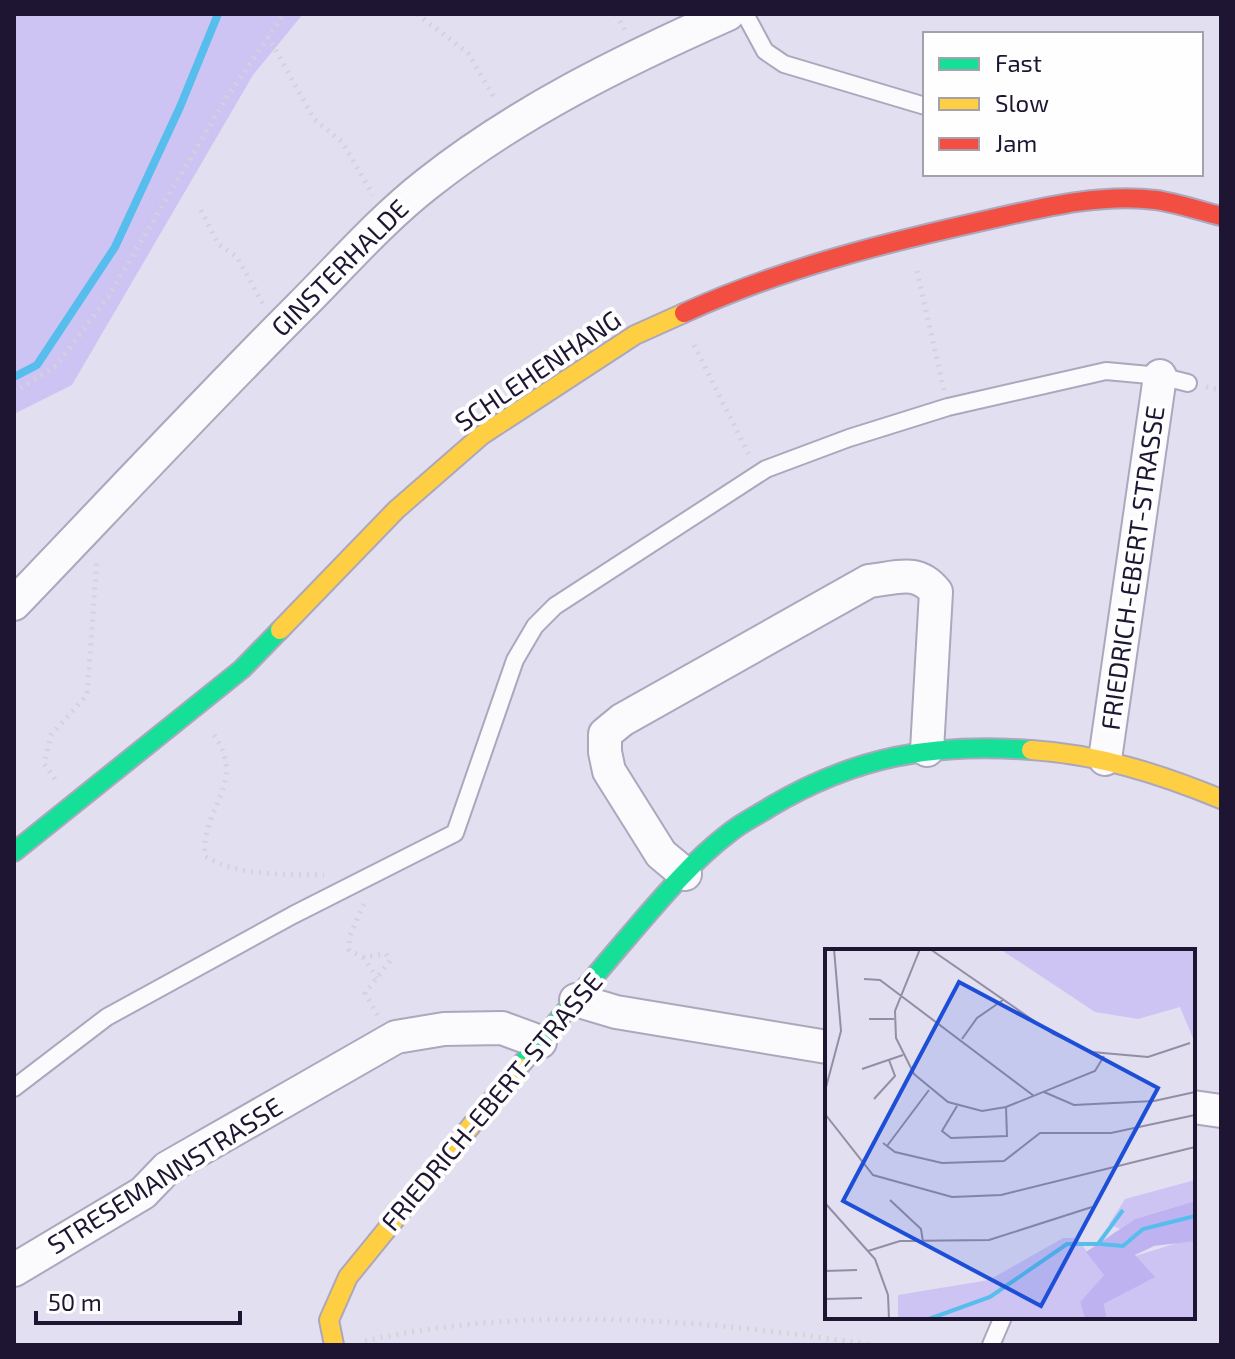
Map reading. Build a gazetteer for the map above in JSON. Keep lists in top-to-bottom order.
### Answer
{
  "streets": {
    "street": [
      "GINSTERHALDE",
      "SCHLEHENHANG",
      "FRIEDRICH-EBERT-STRASSE",
      "STRESEMANNSTRASSE"
    ]
  },
  "crossings": [
    ["FRIEDRICH-EBERT-STRASSE", "STRESEMANNSTRASSE"]
  ],
  "legend": ["Fast", "Slow", "Jam"],
  "scale_bar": "50 m"
}
